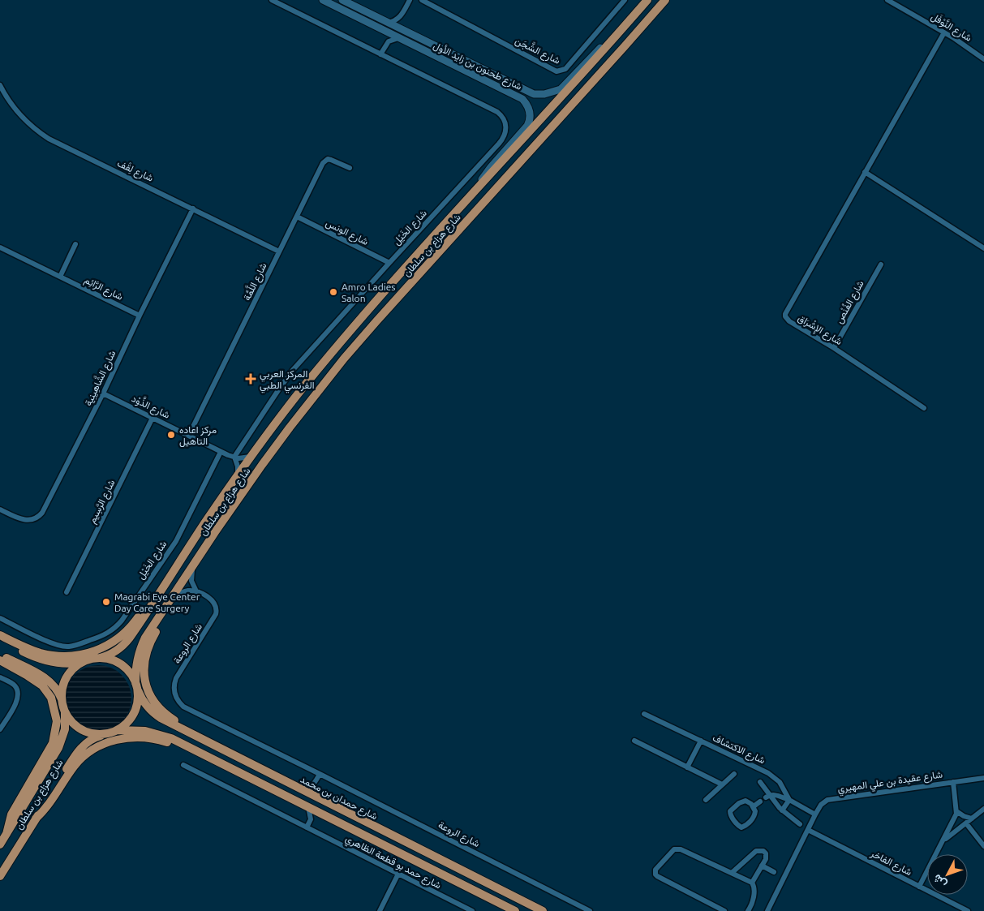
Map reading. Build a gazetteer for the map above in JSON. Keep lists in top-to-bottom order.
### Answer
{
  "streets": {
    "main road": ["شارع هزاع بن سلطان", "شارع حمدان بن محمد"],
    "street": [
      "شارع النَّوْفَل",
      "شارع الشَّجَن",
      "شارع طحنون بن زايد الأول",
      "شارع لِقْف",
      "شارع الخَيْل",
      "شارع الونس",
      "شارع اللَّمَّة",
      "شارع الرَّائِم",
      "شارع الفُنْص",
      "شارع الإِشْرَاق",
      "شارع الشَّاهِينِية",
      "شارع الذَّوْد",
      "شارع الرَّسِيم",
      "شارع الروعة",
      "شارع الاكتشاف",
      "شارع عقيدة بن علي المهيري",
      "شارع حمد بو قطعة الظاهري",
      "شارع الفاخر"
    ]
  },
  "crossings": [
    ["شارع النَّوْفَل", "شارع الإِشْرَاق"],
    ["شارع طحنون بن زايد الأول", "شارع هزاع بن سلطان"],
    ["شارع لِقْف", "شارع اللَّمَّة"],
    ["شارع لِقْف", "شارع الشَّاهِينِية"],
    ["شارع الخَيْل", "شارع الونس"],
    ["شارع الخَيْل", "شارع الذَّوْد"],
    ["شارع الونس", "شارع اللَّمَّة"],
    ["شارع هزاع بن سلطان", "شارع الذَّوْد"],
    ["شارع هزاع بن سلطان", "شارع حمدان بن محمد"],
    ["شارع اللَّمَّة", "شارع الذَّوْد"],
    ["شارع الرَّائِم", "شارع الشَّاهِينِية"],
    ["شارع الفُنْص", "شارع الإِشْرَاق"],
    ["شارع الشَّاهِينِية", "شارع الذَّوْد"],
    ["شارع الذَّوْد", "شارع الرَّسِيم"],
    ["شارع عقيدة بن علي المهيري", "شارع الفاخر"]
  ],
  "places": {
    "other": ["Amro Ladies Salon", "مركز اعاده التاهيل", "Magrabi Eye Center Day Care Surgery"],
    "health": ["المركز العربي الفرنسي الطبي"]
  },
  "north": "bottom left"
}
